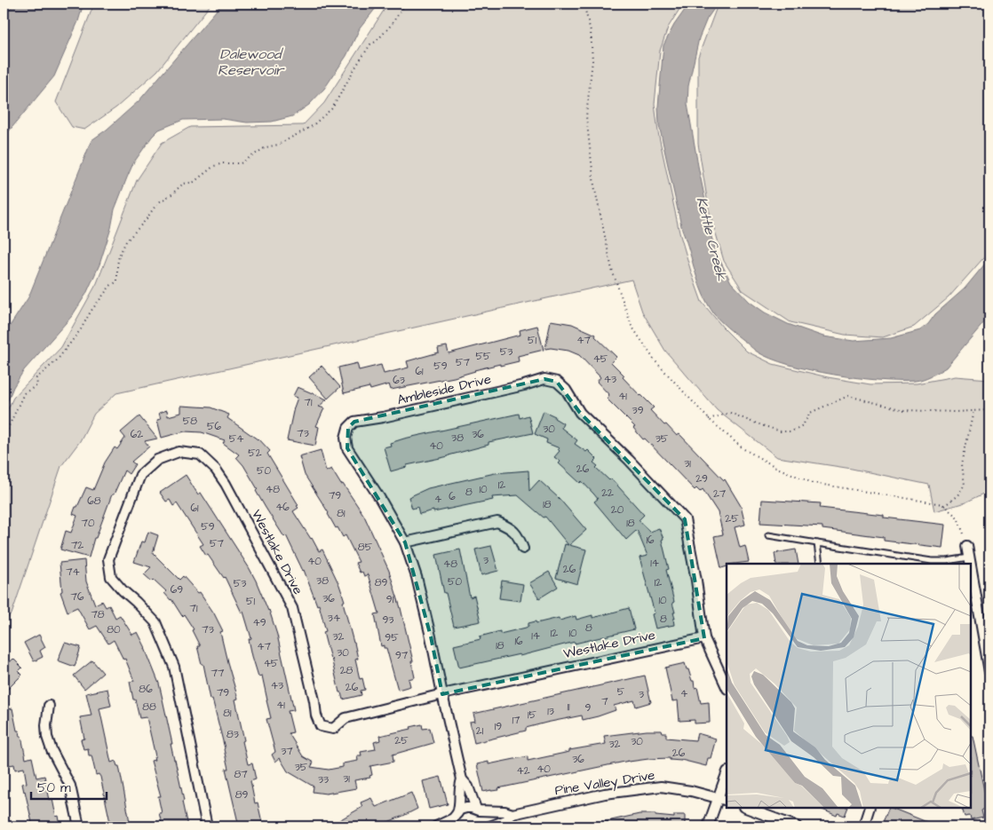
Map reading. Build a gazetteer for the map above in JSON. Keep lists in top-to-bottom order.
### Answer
{
  "streets": {
    "street": ["Ambleside Drive", "Westlake Drive", "Pine Valley Drive"]
  },
  "crossings": [
    ["Ambleside Drive", "Westlake Drive"],
    ["Ambleside Drive", "Pine Valley Drive"]
  ],
  "water": ["Dalewood Reservoir", "Kettle Creek"],
  "house_numbers": [
    "51",
    "47",
    "53",
    "55",
    "45",
    "57",
    "59",
    "61",
    "43",
    "63",
    "41",
    "71",
    "39",
    "58",
    "56",
    "30",
    "73",
    "62",
    "36",
    "38",
    "54",
    "35",
    "40",
    "52",
    "31",
    "26",
    "50",
    "29",
    "12",
    "48",
    "10",
    "8",
    "22",
    "27",
    "79",
    "6",
    "4",
    "68",
    "18",
    "46",
    "61",
    "20",
    "81",
    "25",
    "70",
    "18",
    "59",
    "16",
    "57",
    "72",
    "85",
    "3",
    "40",
    "14",
    "48",
    "26",
    "74",
    "38",
    "50",
    "89",
    "12",
    "53",
    "69",
    "76",
    "36",
    "91",
    "10",
    "51",
    "71",
    "78",
    "34",
    "8",
    "93",
    "49",
    "8",
    "80",
    "73",
    "12",
    "10",
    "14",
    "32",
    "95",
    "16",
    "18",
    "47",
    "30",
    "97",
    "45",
    "28",
    "77",
    "43",
    "26",
    "86",
    "5",
    "79",
    "4",
    "3",
    "7",
    "41",
    "88",
    "11",
    "9",
    "13",
    "81",
    "15",
    "17",
    "19",
    "21",
    "83",
    "25",
    "30",
    "32",
    "37",
    "26",
    "36",
    "35",
    "40",
    "42",
    "87",
    "31",
    "33",
    "89"
  ],
  "scale_bar": "50 m"
}
